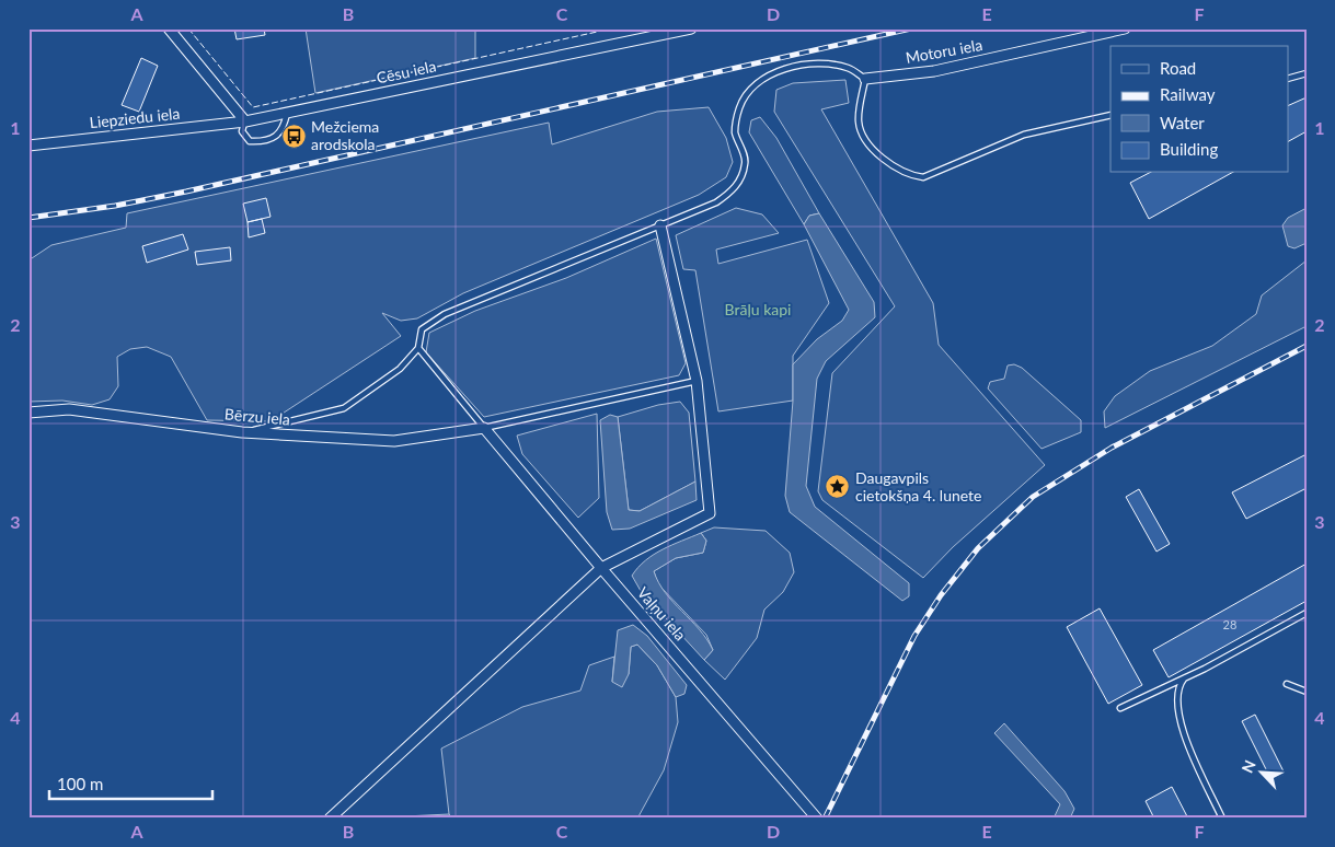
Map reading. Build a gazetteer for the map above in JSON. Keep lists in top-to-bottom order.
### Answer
{
  "streets": {
    "street": [
      "Motoru iela",
      "Cēsu iela",
      "Liepziedu iela",
      "Bērzu iela",
      "Vaļņu iela"
    ]
  },
  "crossings": [
    ["Cēsu iela", "Liepziedu iela"],
    ["Bērzu iela", "Vaļņu iela"]
  ],
  "parks": ["Brāļu kapi"],
  "places": {
    "bus stop": ["Mežciema arodskola"],
    "place": ["Daugavpils cietokšņa 4. lunete"]
  },
  "house_numbers": ["28"],
  "legend": [
    "Road",
    "Railway",
    "Water",
    "Building"
  ],
  "scale_bar": "100 m",
  "north": "top left",
  "grid": {
    "columns": [
      "A",
      "B",
      "C",
      "D",
      "E",
      "F"
    ],
    "rows": [
      "1",
      "2",
      "3",
      "4"
    ]
  }
}
